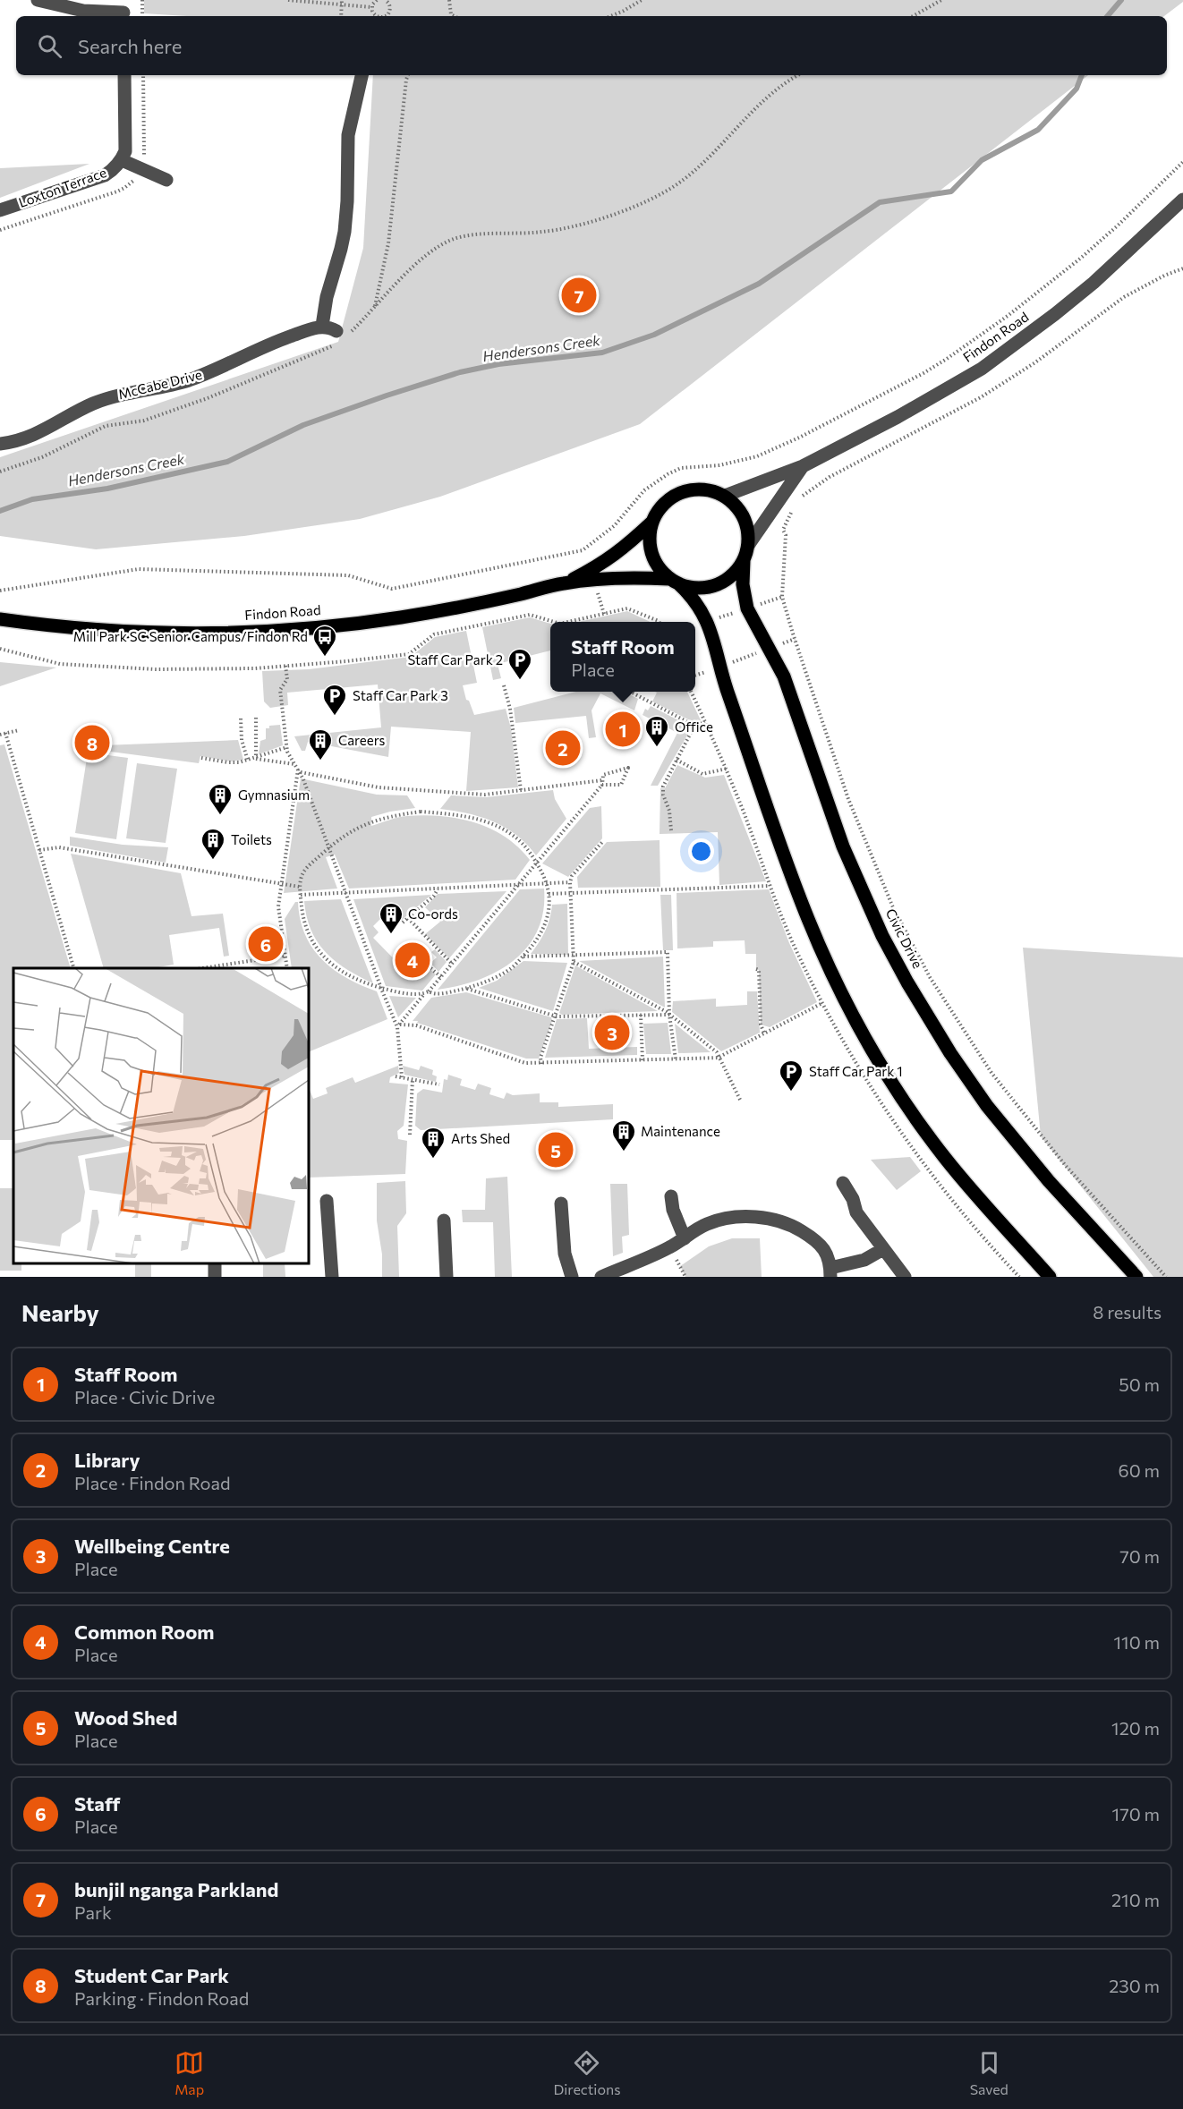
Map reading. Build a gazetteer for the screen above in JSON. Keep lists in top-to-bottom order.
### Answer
{
  "streets": {
    "main road": ["Findon Road", "Civic Drive"],
    "street": ["Loxton Terrace", "McCabe Drive"]
  },
  "crossings": [
    ["Findon Road", "Civic Drive"]
  ],
  "water": ["Hendersons Creek"],
  "places": {
    "bus stop": ["Mill Park SC Senior Campus/Findon Rd"],
    "parking": ["Staff Car Park 2", "Staff Car Park 3", "Staff Car Park 1"],
    "building": [
      "Office",
      "Careers",
      "Gymnasium",
      "Toilets",
      "Co-ords",
      "Maintenance",
      "Arts Shed"
    ]
  },
  "page": {
    "search": "Search here",
    "pins": [
      "7",
      "1",
      "8",
      "2",
      "6",
      "4",
      "3",
      "5"
    ],
    "popup": ["Staff Room", "Place"],
    "heading": ["Nearby", "8 results"],
    "list": [
      {
        "mark": "1",
        "name": "Staff Room",
        "note": "Place · Civic Drive",
        "value": "50 m"
      },
      {
        "mark": "2",
        "name": "Library",
        "note": "Place · Findon Road",
        "value": "60 m"
      },
      {
        "mark": "3",
        "name": "Wellbeing Centre",
        "note": "Place",
        "value": "70 m"
      },
      {
        "mark": "4",
        "name": "Common Room",
        "note": "Place",
        "value": "110 m"
      },
      {
        "mark": "5",
        "name": "Wood Shed",
        "note": "Place",
        "value": "120 m"
      },
      {
        "mark": "6",
        "name": "Staff",
        "note": "Place",
        "value": "170 m"
      },
      {
        "mark": "7",
        "name": "bunjil nganga Parkland",
        "note": "Park",
        "value": "210 m"
      },
      {
        "mark": "8",
        "name": "Student Car Park",
        "note": "Parking · Findon Road",
        "value": "230 m"
      }
    ],
    "nav": ["Map", "Directions", "Saved"]
  }
}
